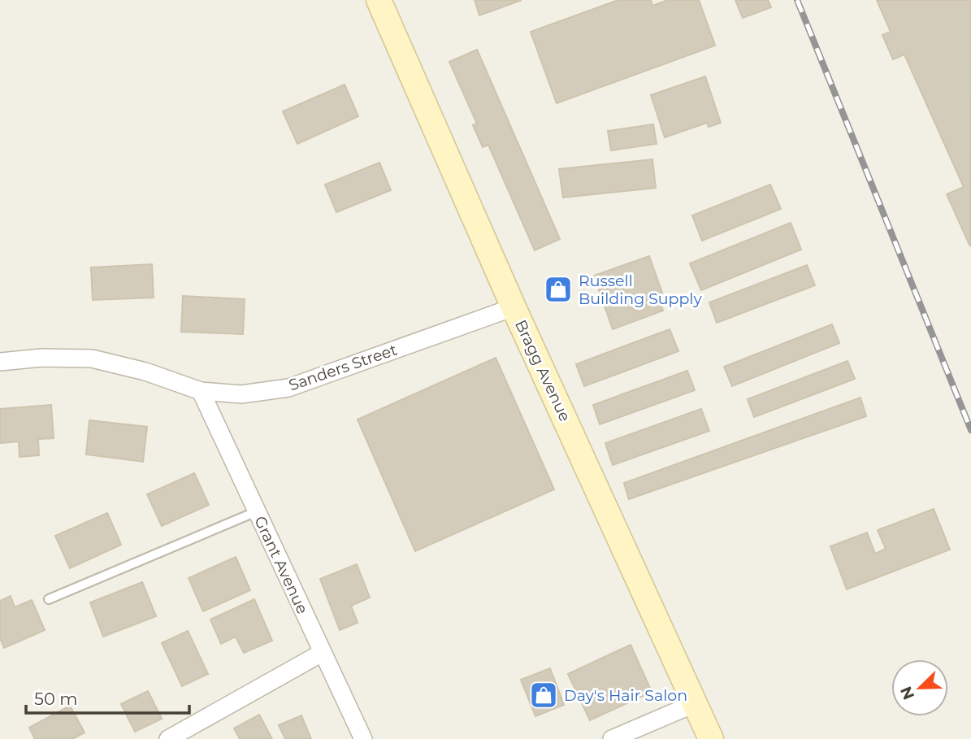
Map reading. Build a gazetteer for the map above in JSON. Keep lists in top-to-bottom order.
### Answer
{
  "streets": {
    "main road": ["Bragg Avenue"],
    "street": ["Sanders Street", "Grant Avenue"]
  },
  "crossings": [
    ["Sanders Street", "Bragg Avenue"],
    ["Sanders Street", "Grant Avenue"]
  ],
  "places": {
    "shop": ["Russell Building Supply", "Day's Hair Salon"]
  },
  "scale_bar": "50 m",
  "north": "bottom left"
}
